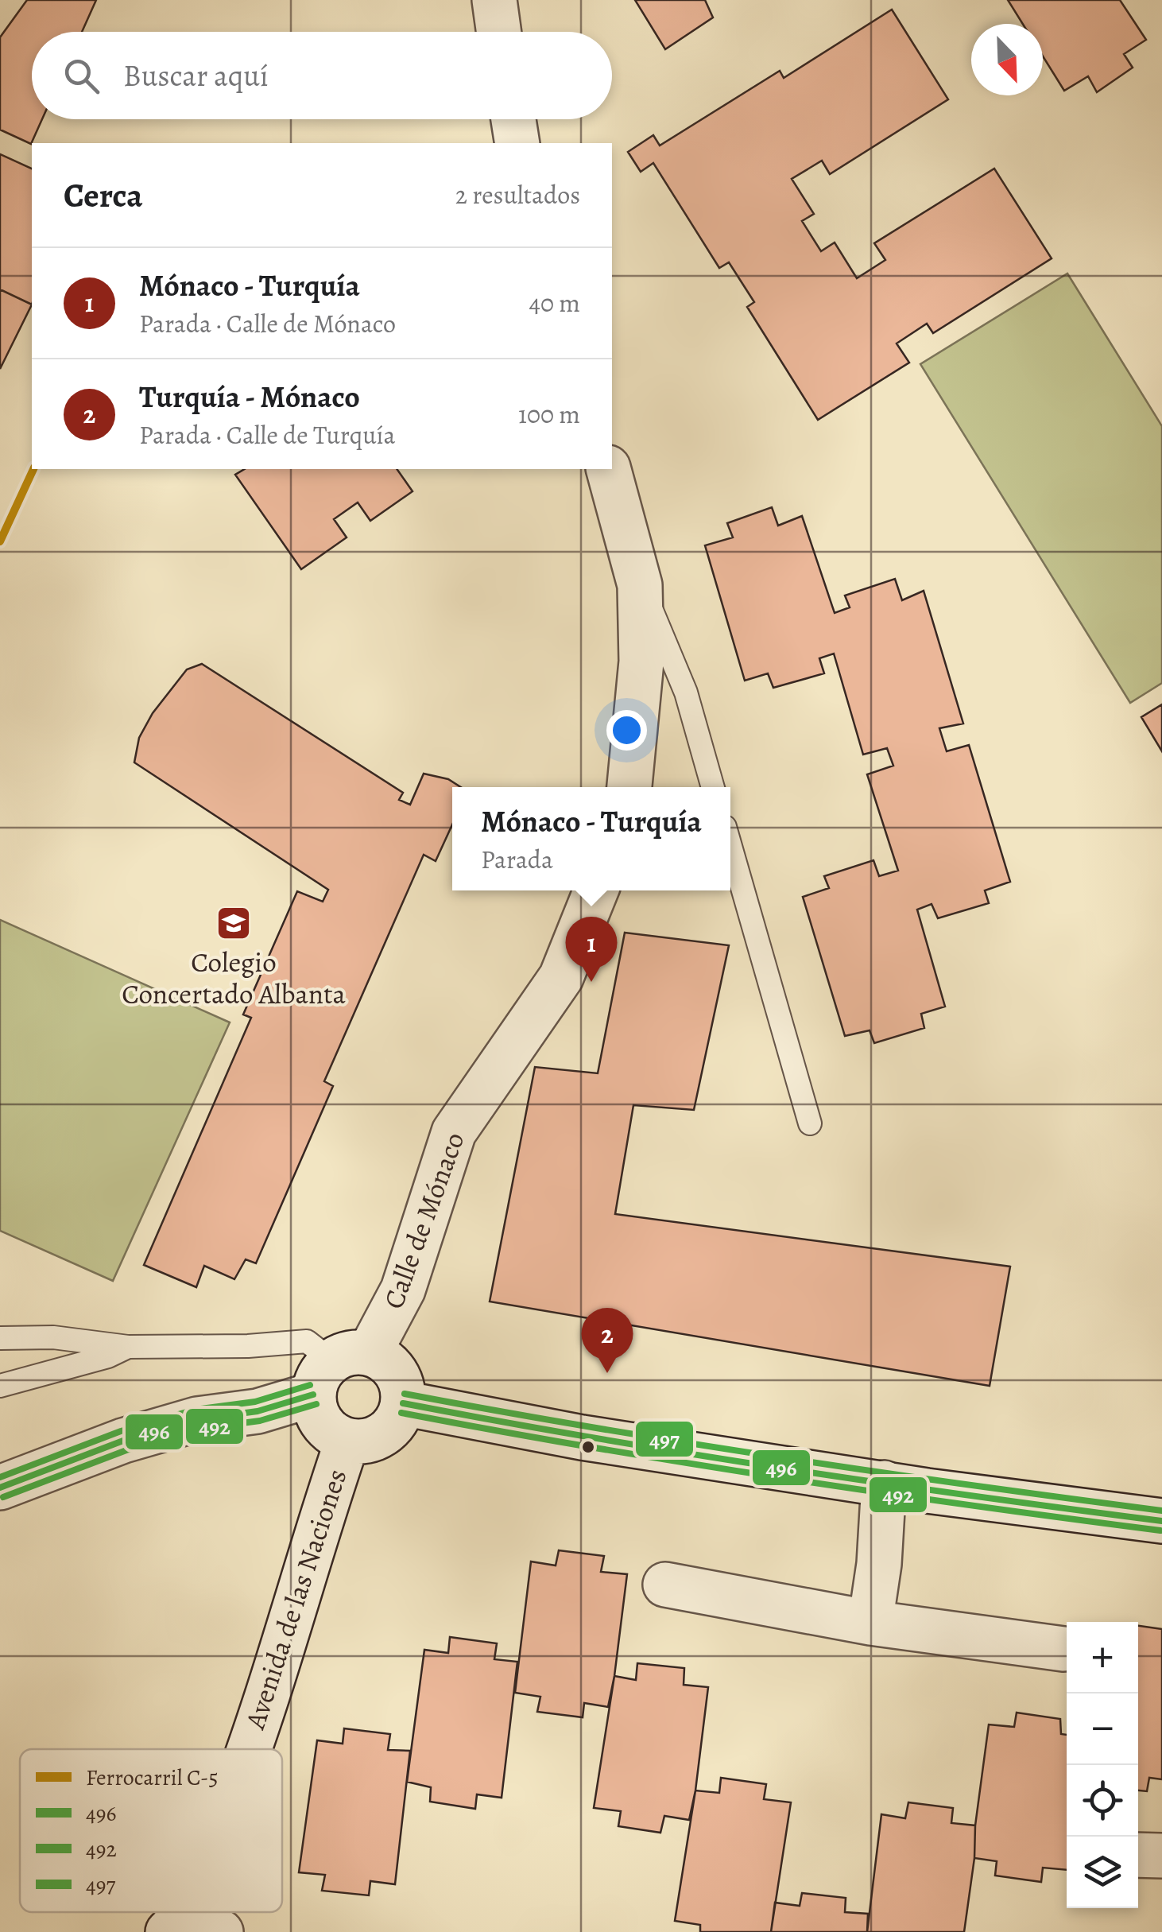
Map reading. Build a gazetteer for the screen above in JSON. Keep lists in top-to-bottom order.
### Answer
{
  "streets": {
    "street": ["Calle de Mónaco", "Avenida de las Naciones"]
  },
  "crossings": [
    ["Calle de Mónaco", "Avenida de las Naciones"]
  ],
  "places": {
    "school or university": ["Colegio Concertado Albanta"]
  },
  "lines": [
    "rail line C-5",
    "transit line 497",
    "transit line 496",
    "transit line 492"
  ],
  "legend": [
    "Ferrocarril C-5",
    "496",
    "492",
    "497"
  ],
  "north": "bottom right",
  "page": {
    "search": "Buscar aquí",
    "heading": ["Cerca", "2 resultados"],
    "list": [
      {
        "mark": "1",
        "name": "Mónaco - Turquía",
        "note": "Parada · Calle de Mónaco",
        "value": "40 m"
      },
      {
        "mark": "2",
        "name": "Turquía - Mónaco",
        "note": "Parada · Calle de Turquía",
        "value": "100 m"
      }
    ],
    "popup": ["Mónaco - Turquía", "Parada"],
    "pins": ["1", "2"],
    "map_buttons": ["+", "−"]
  }
}
